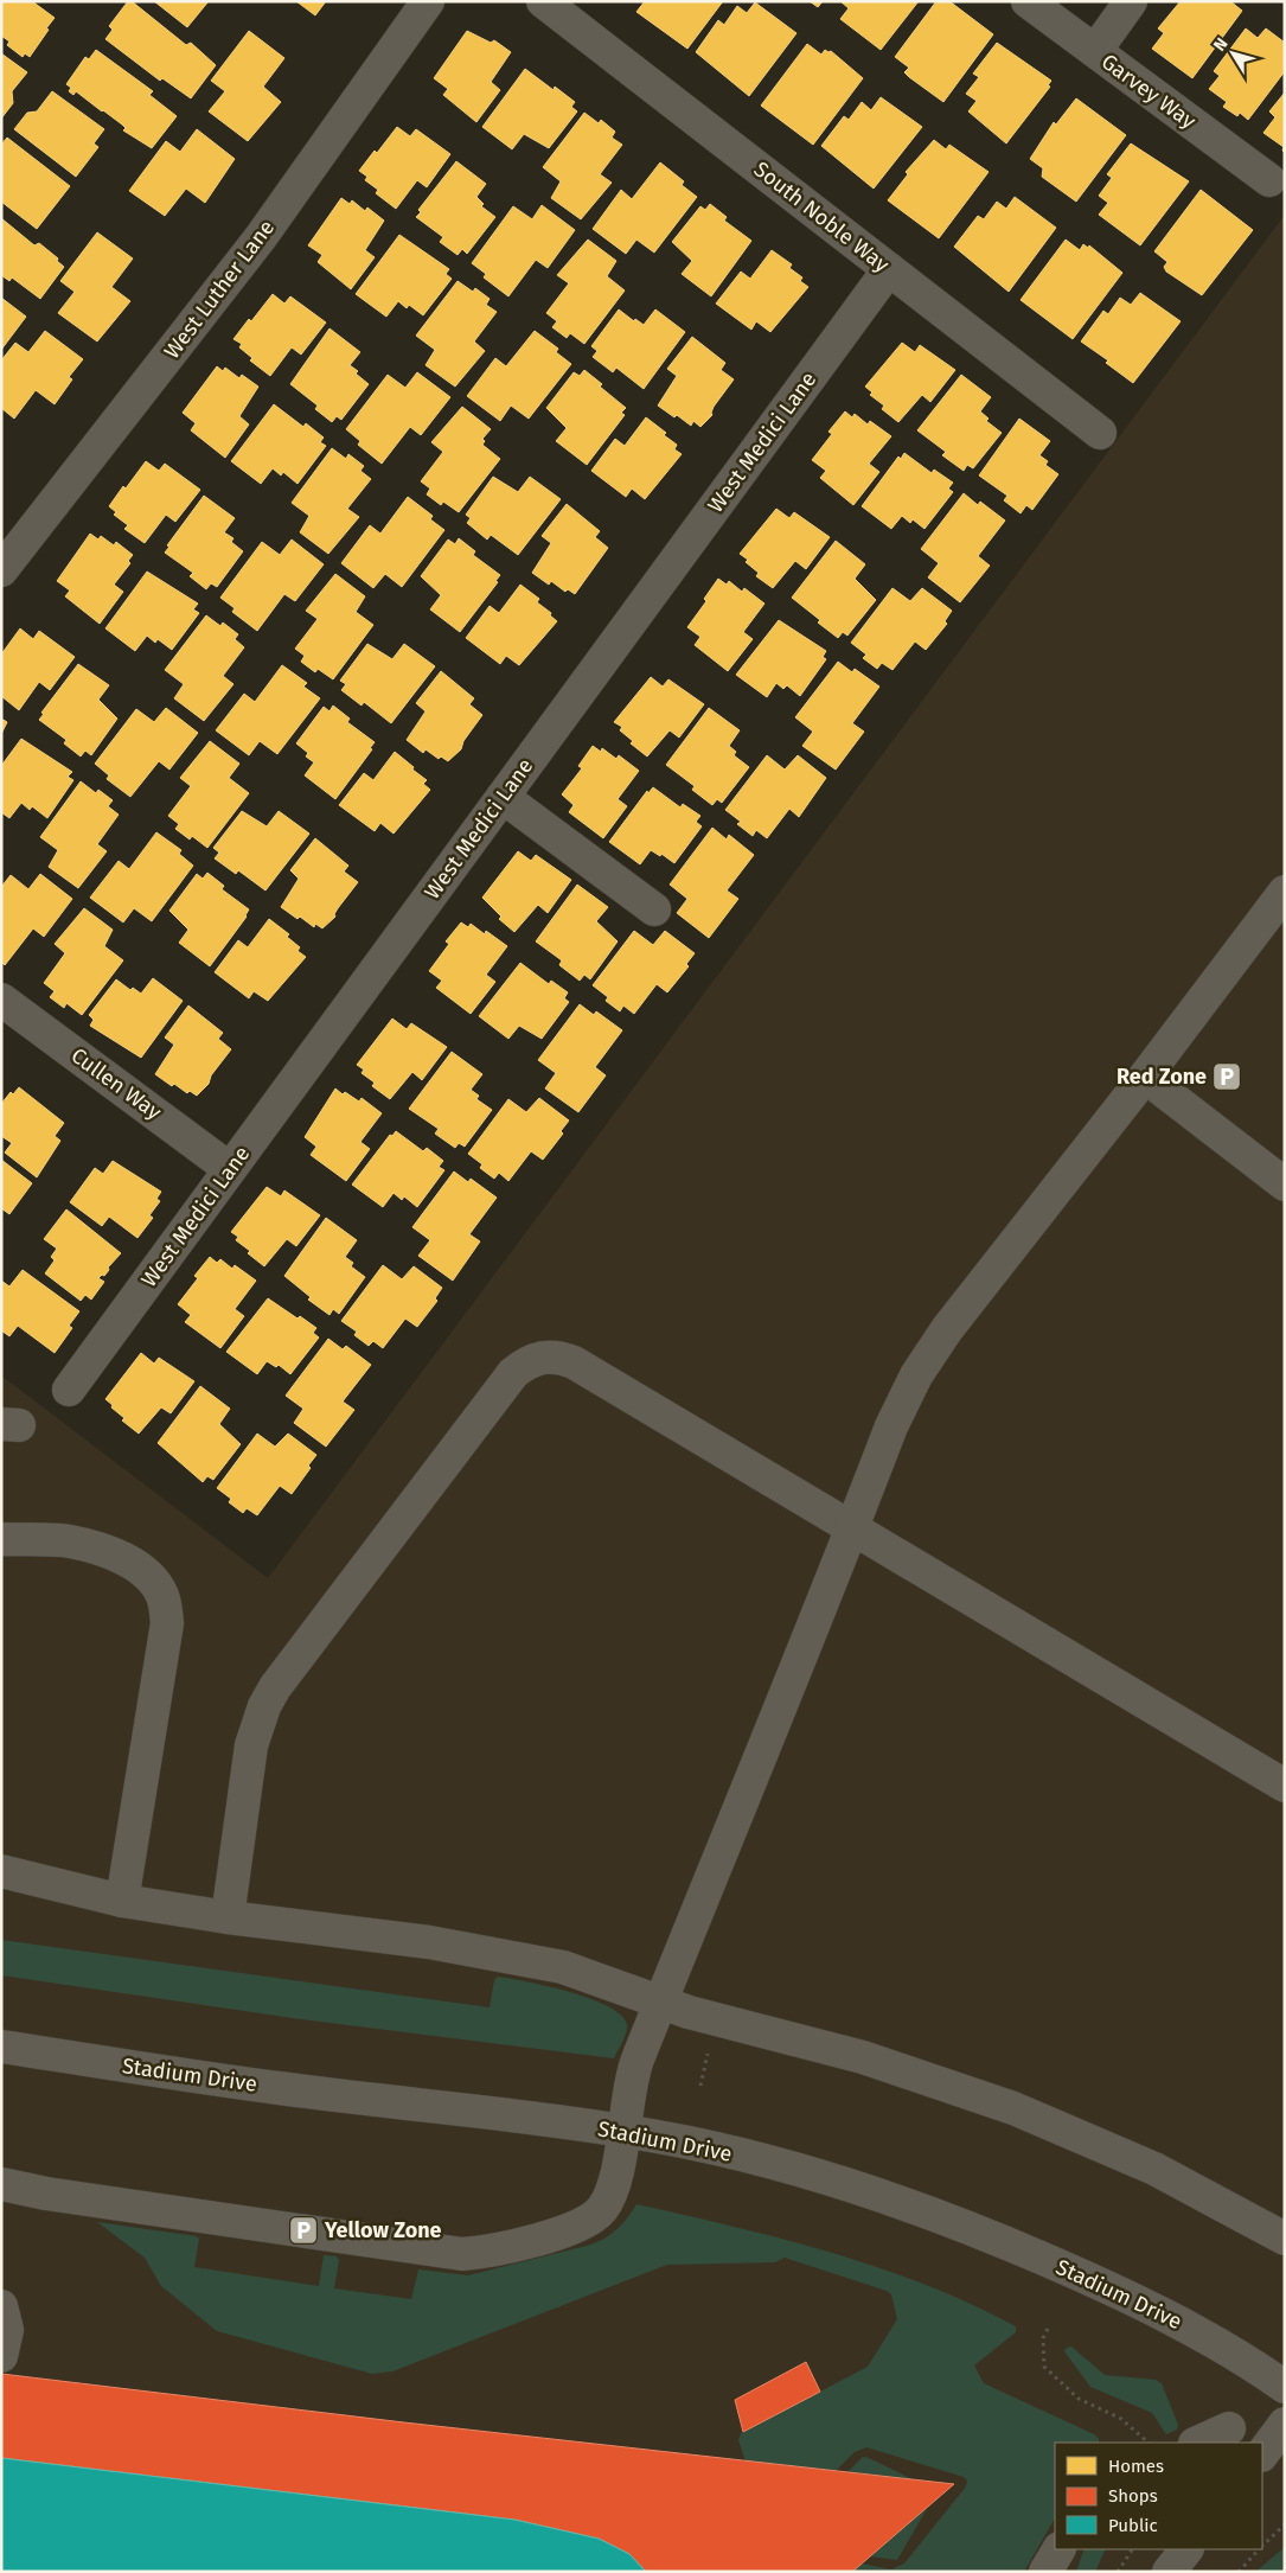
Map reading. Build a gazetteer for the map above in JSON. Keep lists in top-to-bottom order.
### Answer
{
  "streets": {
    "street": [
      "Garvey Way",
      "South Noble Way",
      "West Luther Lane",
      "West Medici Lane",
      "Cullen Way",
      "Stadium Drive"
    ]
  },
  "crossings": [
    ["South Noble Way", "West Medici Lane"],
    ["West Medici Lane", "Cullen Way"]
  ],
  "places": {
    "parking": ["Red Zone", "Yellow Zone"]
  },
  "legend": ["Homes", "Shops", "Public"],
  "north": "top left"
}
